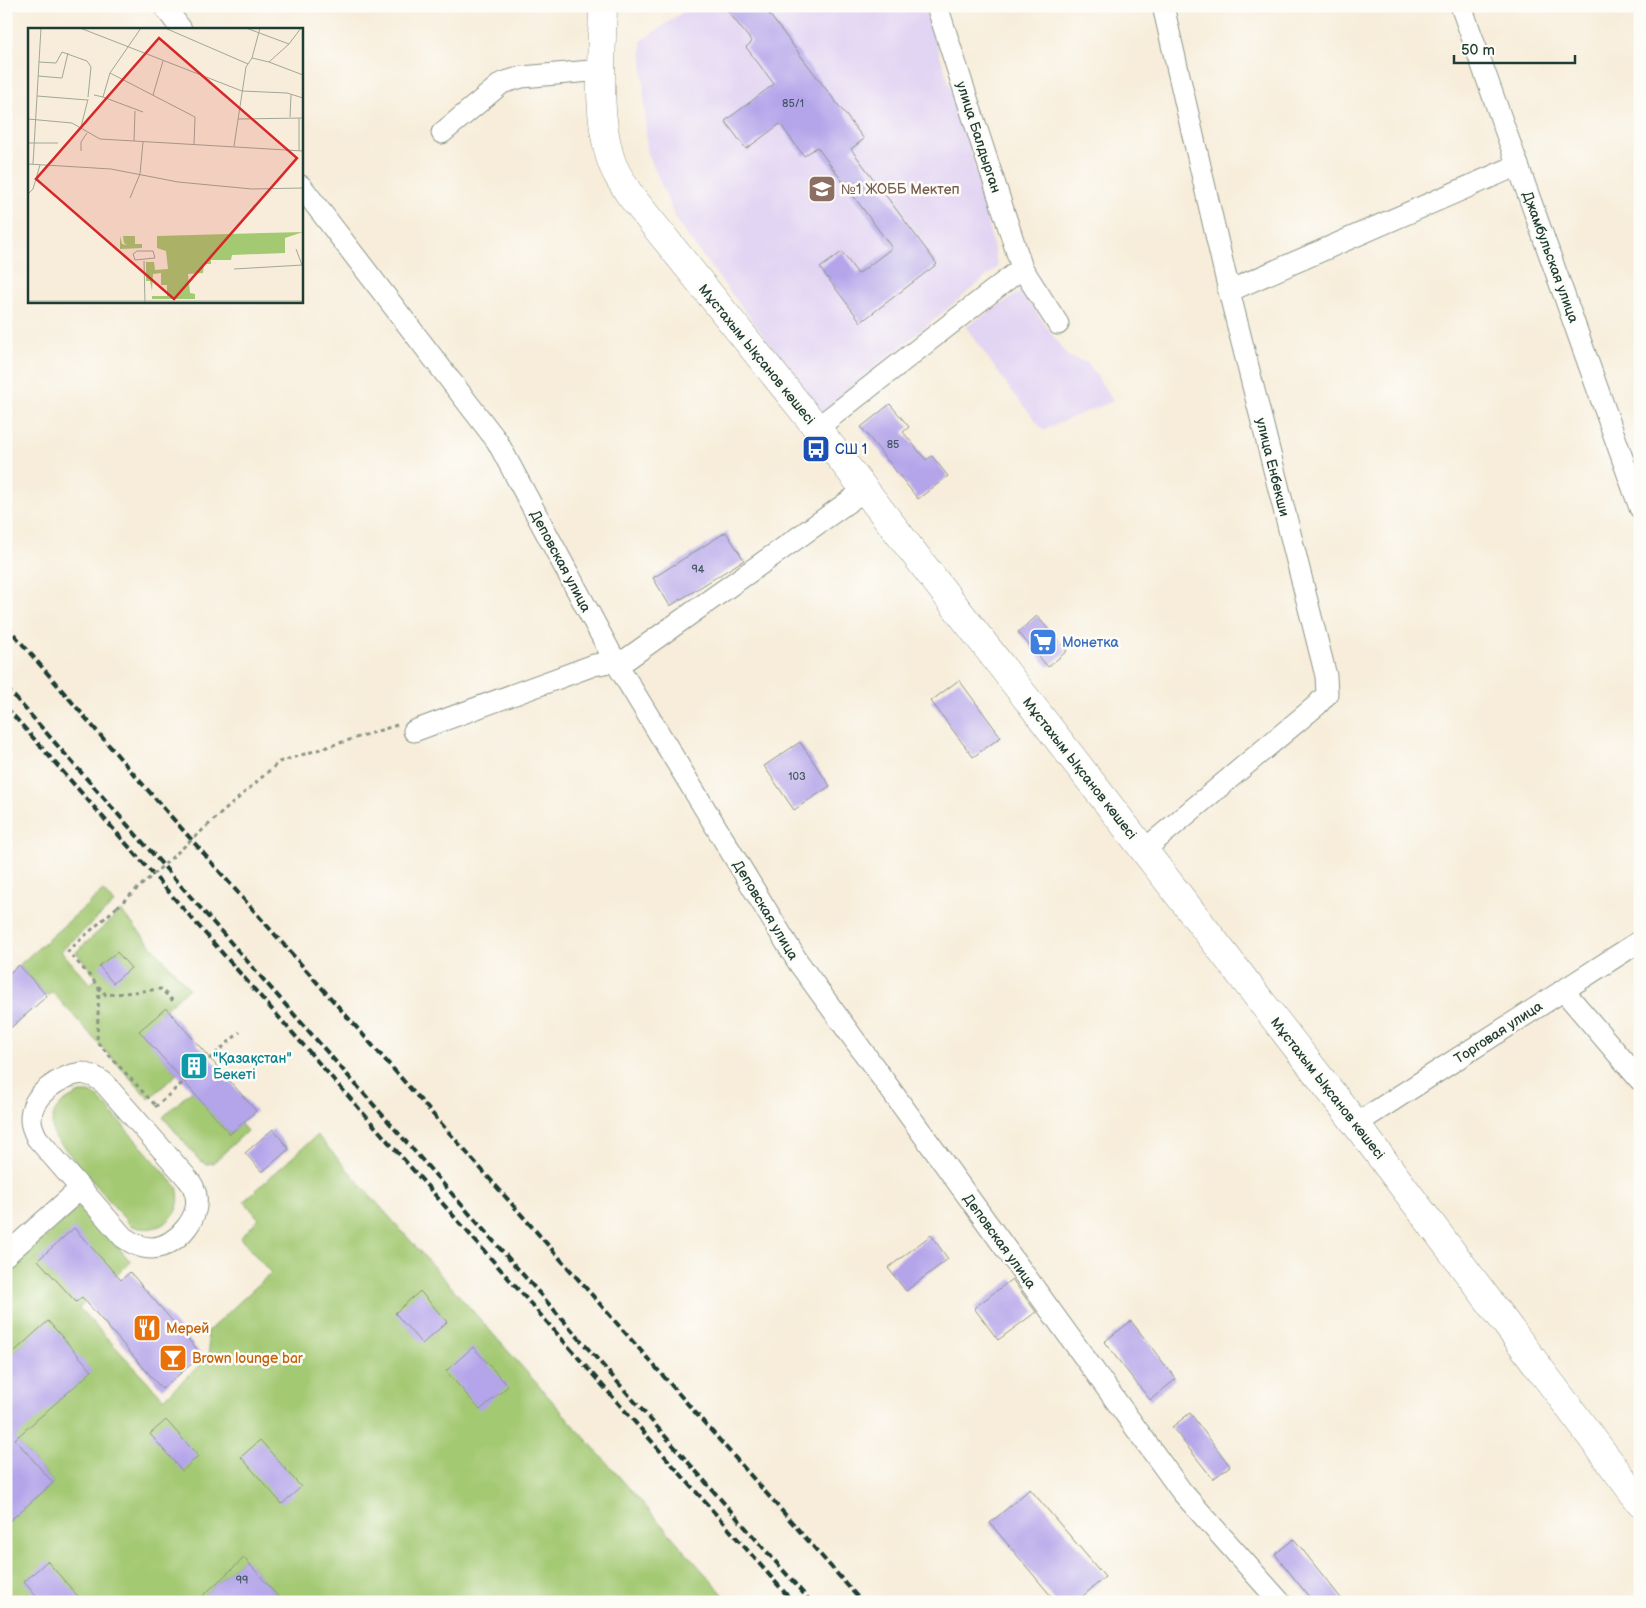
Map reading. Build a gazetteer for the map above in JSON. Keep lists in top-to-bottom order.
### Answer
{
  "streets": {
    "main road": ["Мұстахым Ықсанов көшесі"],
    "street": [
      "улица Балдырган",
      "Джамбульская улица",
      "улица Енбекши",
      "Деповская улица",
      "Торговая улица"
    ]
  },
  "crossings": [
    ["Мұстахым Ықсанов көшесі", "улица Енбекши"],
    ["Мұстахым Ықсанов көшесі", "Торговая улица"]
  ],
  "places": {
    "school or university": ["№1 ЖОББ Мектеп"],
    "bus stop": ["СШ 1"],
    "supermarket": ["Монетка"],
    "building": ["\"Қазақстан\" Бекеті"],
    "restaurant": ["Мерей"],
    "bar": ["Brown lounge bar"]
  },
  "house_numbers": [
    "85/1",
    "85",
    "94",
    "103",
    "99"
  ],
  "scale_bar": "50 m"
}
